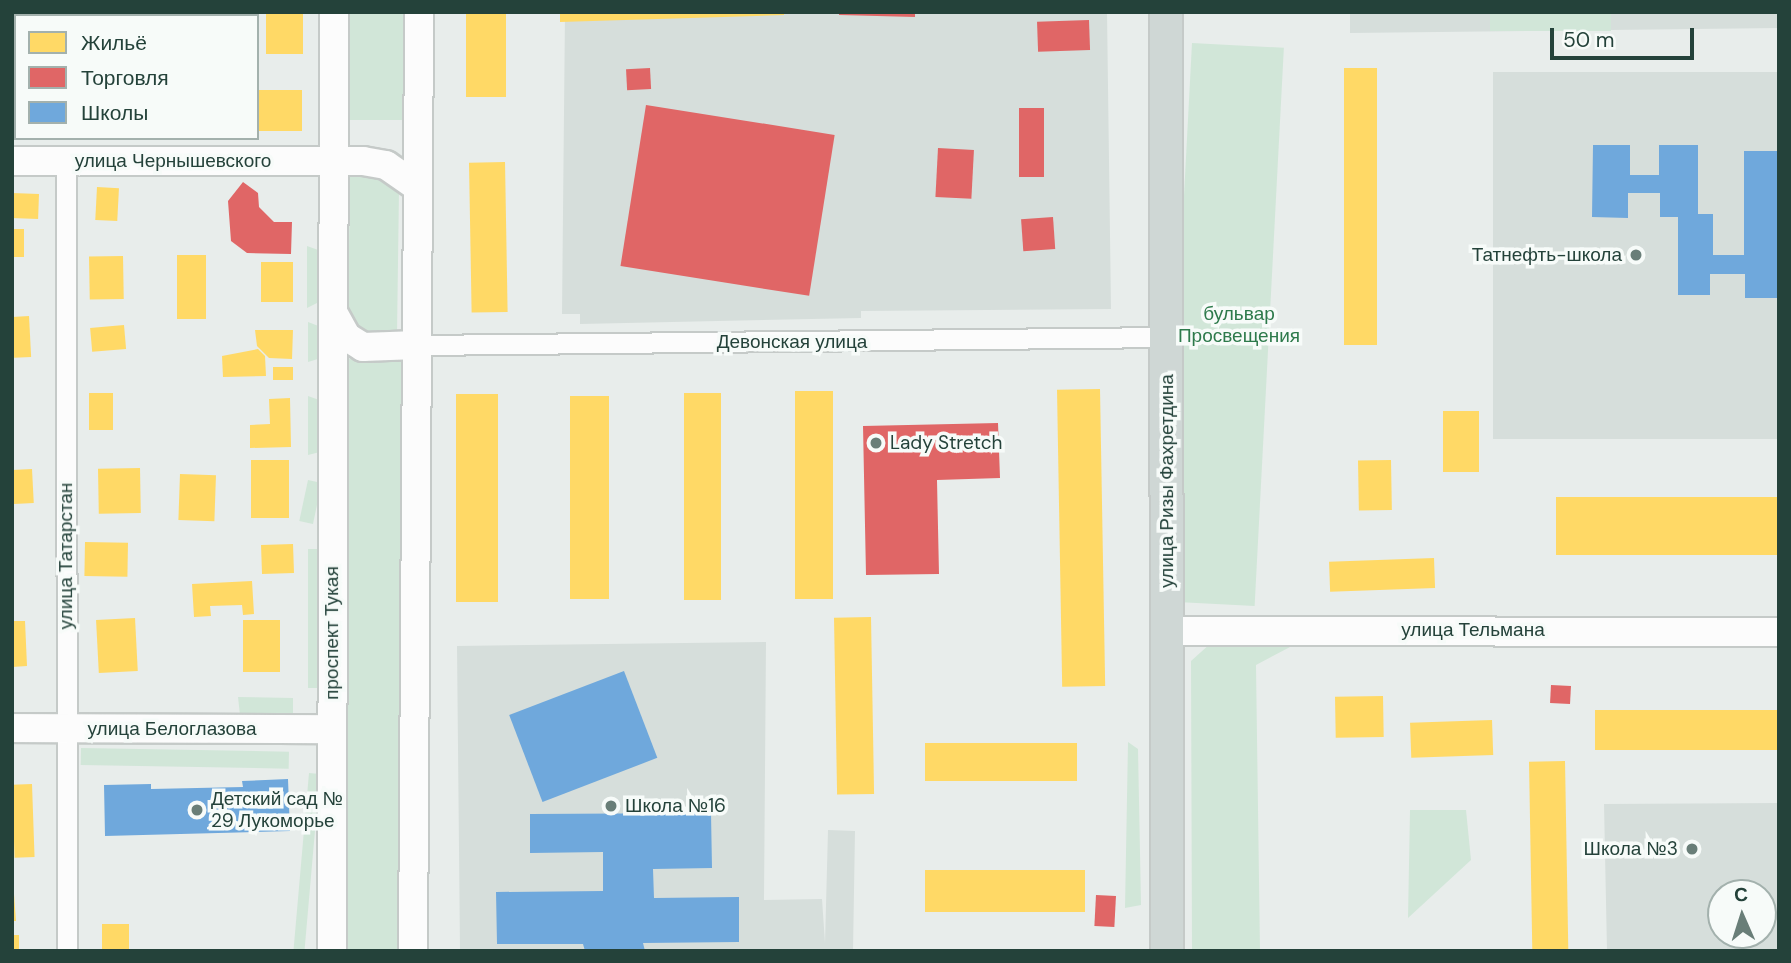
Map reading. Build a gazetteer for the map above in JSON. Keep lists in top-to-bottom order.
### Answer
{
  "streets": {
    "main road": [
      "улица Чернышевского",
      "улица Ризы Фахретдина",
      "улица Тельмана",
      "проспект Тукая",
      "улица Белоглазова"
    ],
    "street": ["Девонская улица", "улица Татарстан"]
  },
  "crossings": [
    ["улица Чернышевского", "улица Татарстан"],
    ["улица Чернышевского", "проспект Тукая"],
    ["Девонская улица", "улица Ризы Фахретдина"],
    ["улица Ризы Фахретдина", "улица Тельмана"],
    ["улица Татарстан", "улица Белоглазова"],
    ["проспект Тукая", "улица Белоглазова"]
  ],
  "parks": ["бульвар Просвещения"],
  "places": [
    "Татнефть-школа",
    "Lady Stretch",
    "Школа №16",
    "Детский сад № 29 Лукоморье",
    "Школа №3"
  ],
  "legend": ["Жильё", "Торговля", "Школы"],
  "scale_bar": "50 m",
  "north": "top"
}
